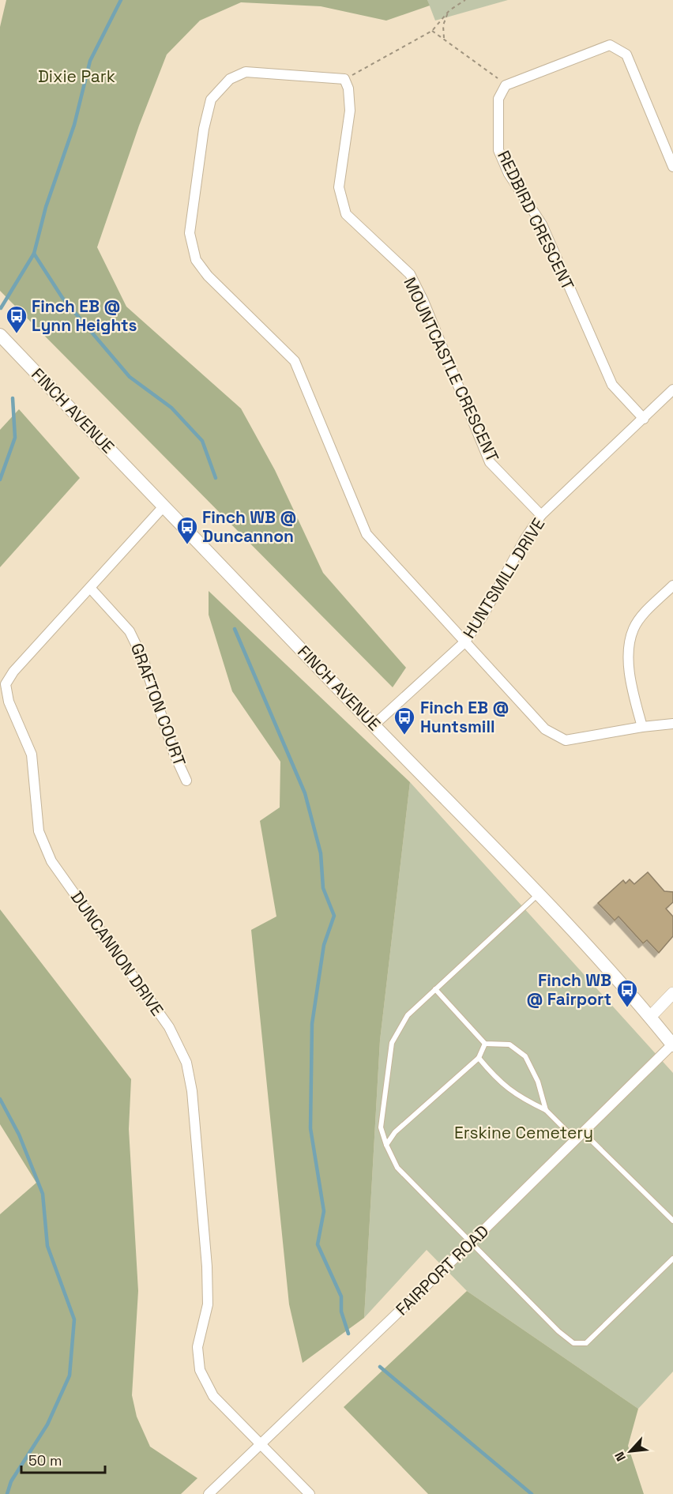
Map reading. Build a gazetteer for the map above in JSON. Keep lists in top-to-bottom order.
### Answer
{
  "streets": {
    "main road": ["FINCH AVENUE"],
    "street": [
      "REDBIRD CRESCENT",
      "MOUNTCASTLE CRESCENT",
      "HUNTSMILL DRIVE",
      "GRAFTON COURT",
      "DUNCANNON DRIVE",
      "FAIRPORT ROAD"
    ]
  },
  "crossings": [
    ["REDBIRD CRESCENT", "HUNTSMILL DRIVE"],
    ["MOUNTCASTLE CRESCENT", "HUNTSMILL DRIVE"],
    ["FINCH AVENUE", "HUNTSMILL DRIVE"],
    ["FINCH AVENUE", "DUNCANNON DRIVE"],
    ["FINCH AVENUE", "FAIRPORT ROAD"],
    ["GRAFTON COURT", "DUNCANNON DRIVE"],
    ["DUNCANNON DRIVE", "FAIRPORT ROAD"]
  ],
  "parks": ["Dixie Park", "Erskine Cemetery"],
  "places": {
    "bus stop": [
      "Finch EB @ Lynn Heights",
      "Finch WB @ Duncannon",
      "Finch EB @ Huntsmill",
      "Finch WB @ Fairport"
    ]
  },
  "scale_bar": "50 m",
  "north": "bottom left"
}
